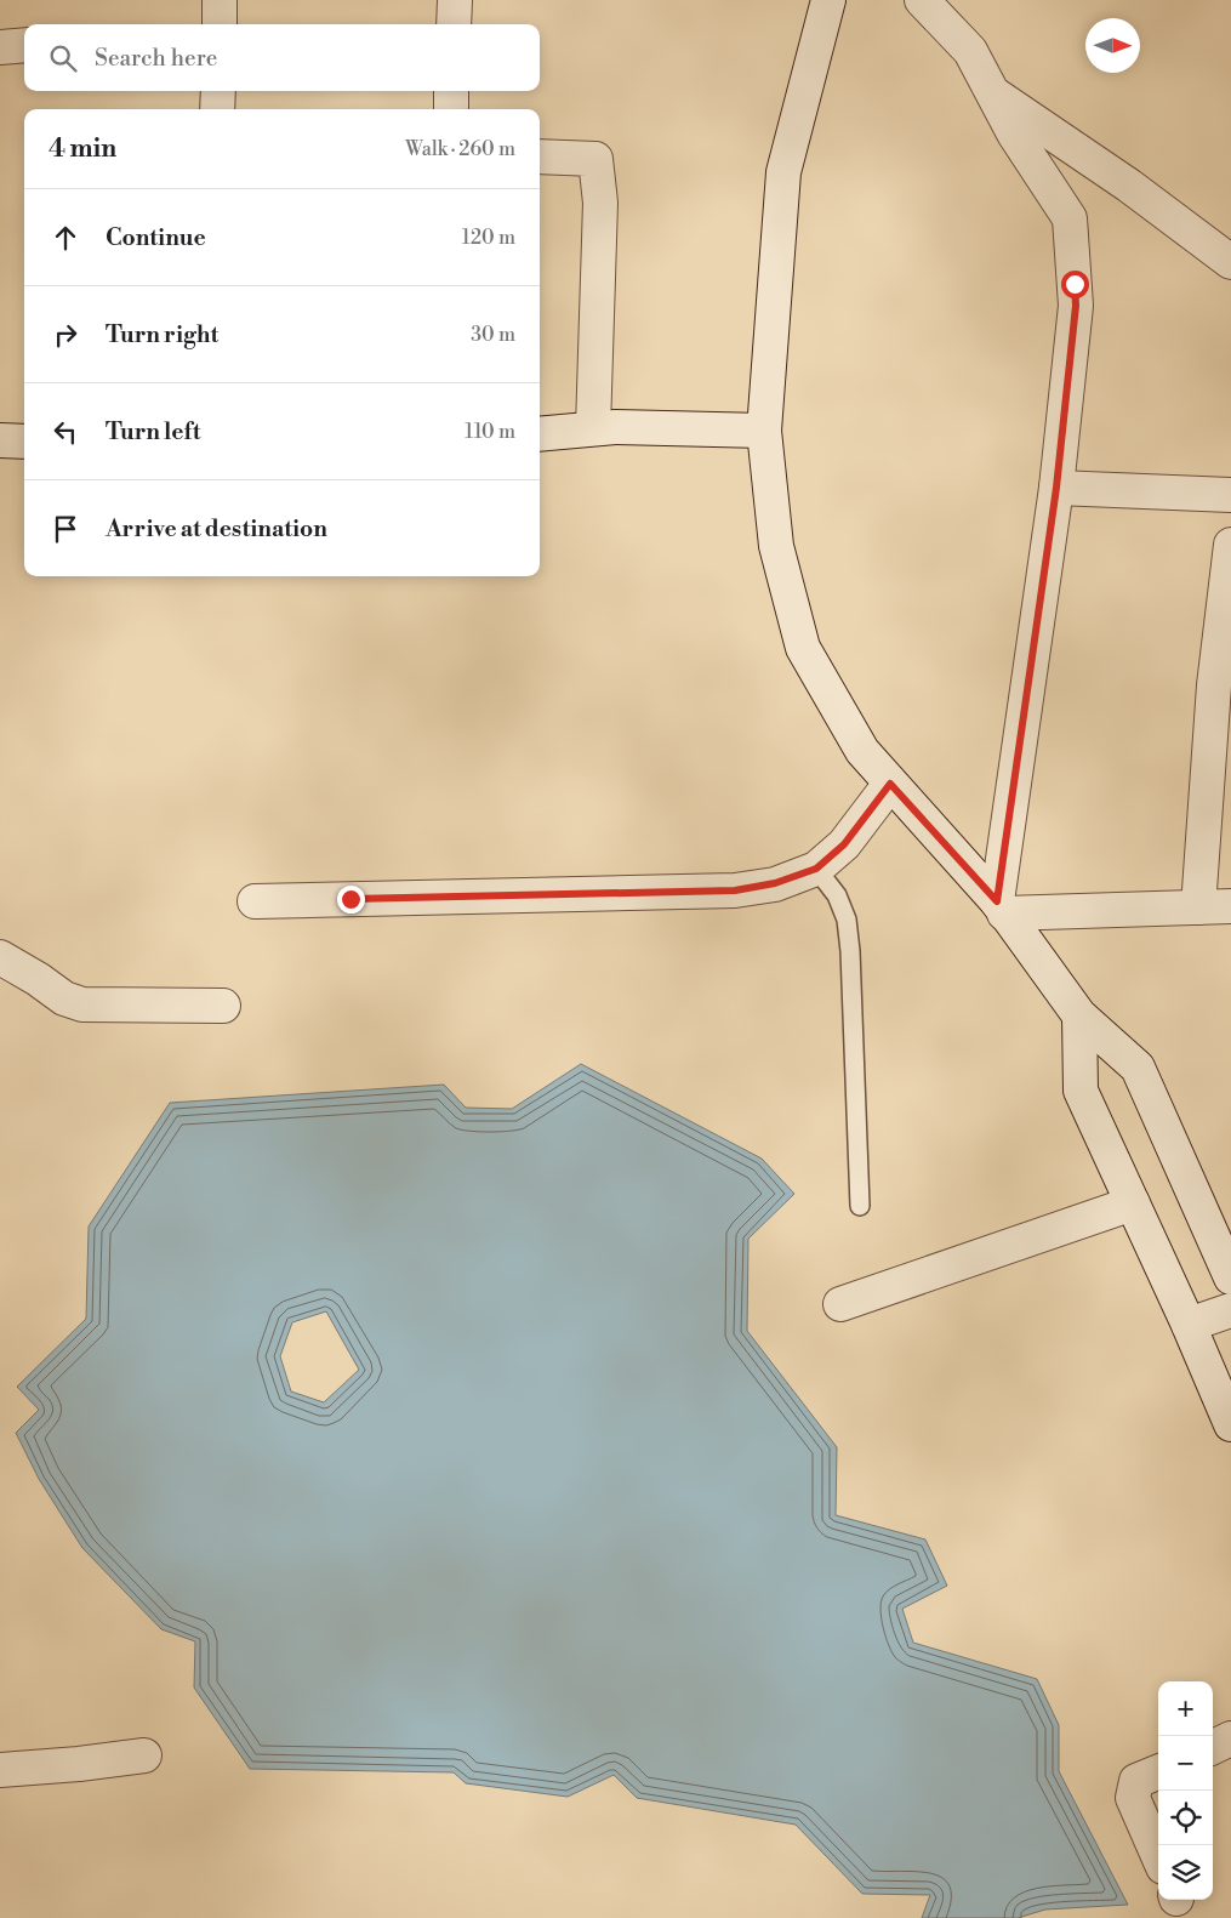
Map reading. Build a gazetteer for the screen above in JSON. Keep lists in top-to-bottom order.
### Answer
{
  "north": "right",
  "page": {
    "search": "Search here",
    "heading": ["4 min", "Walk · 260 m"],
    "list": [
      ["Continue", "120 m"],
      ["Turn right", "30 m"],
      ["Turn left", "110 m"],
      "Arrive at destination"
    ],
    "map_buttons": ["+", "−"]
  }
}
